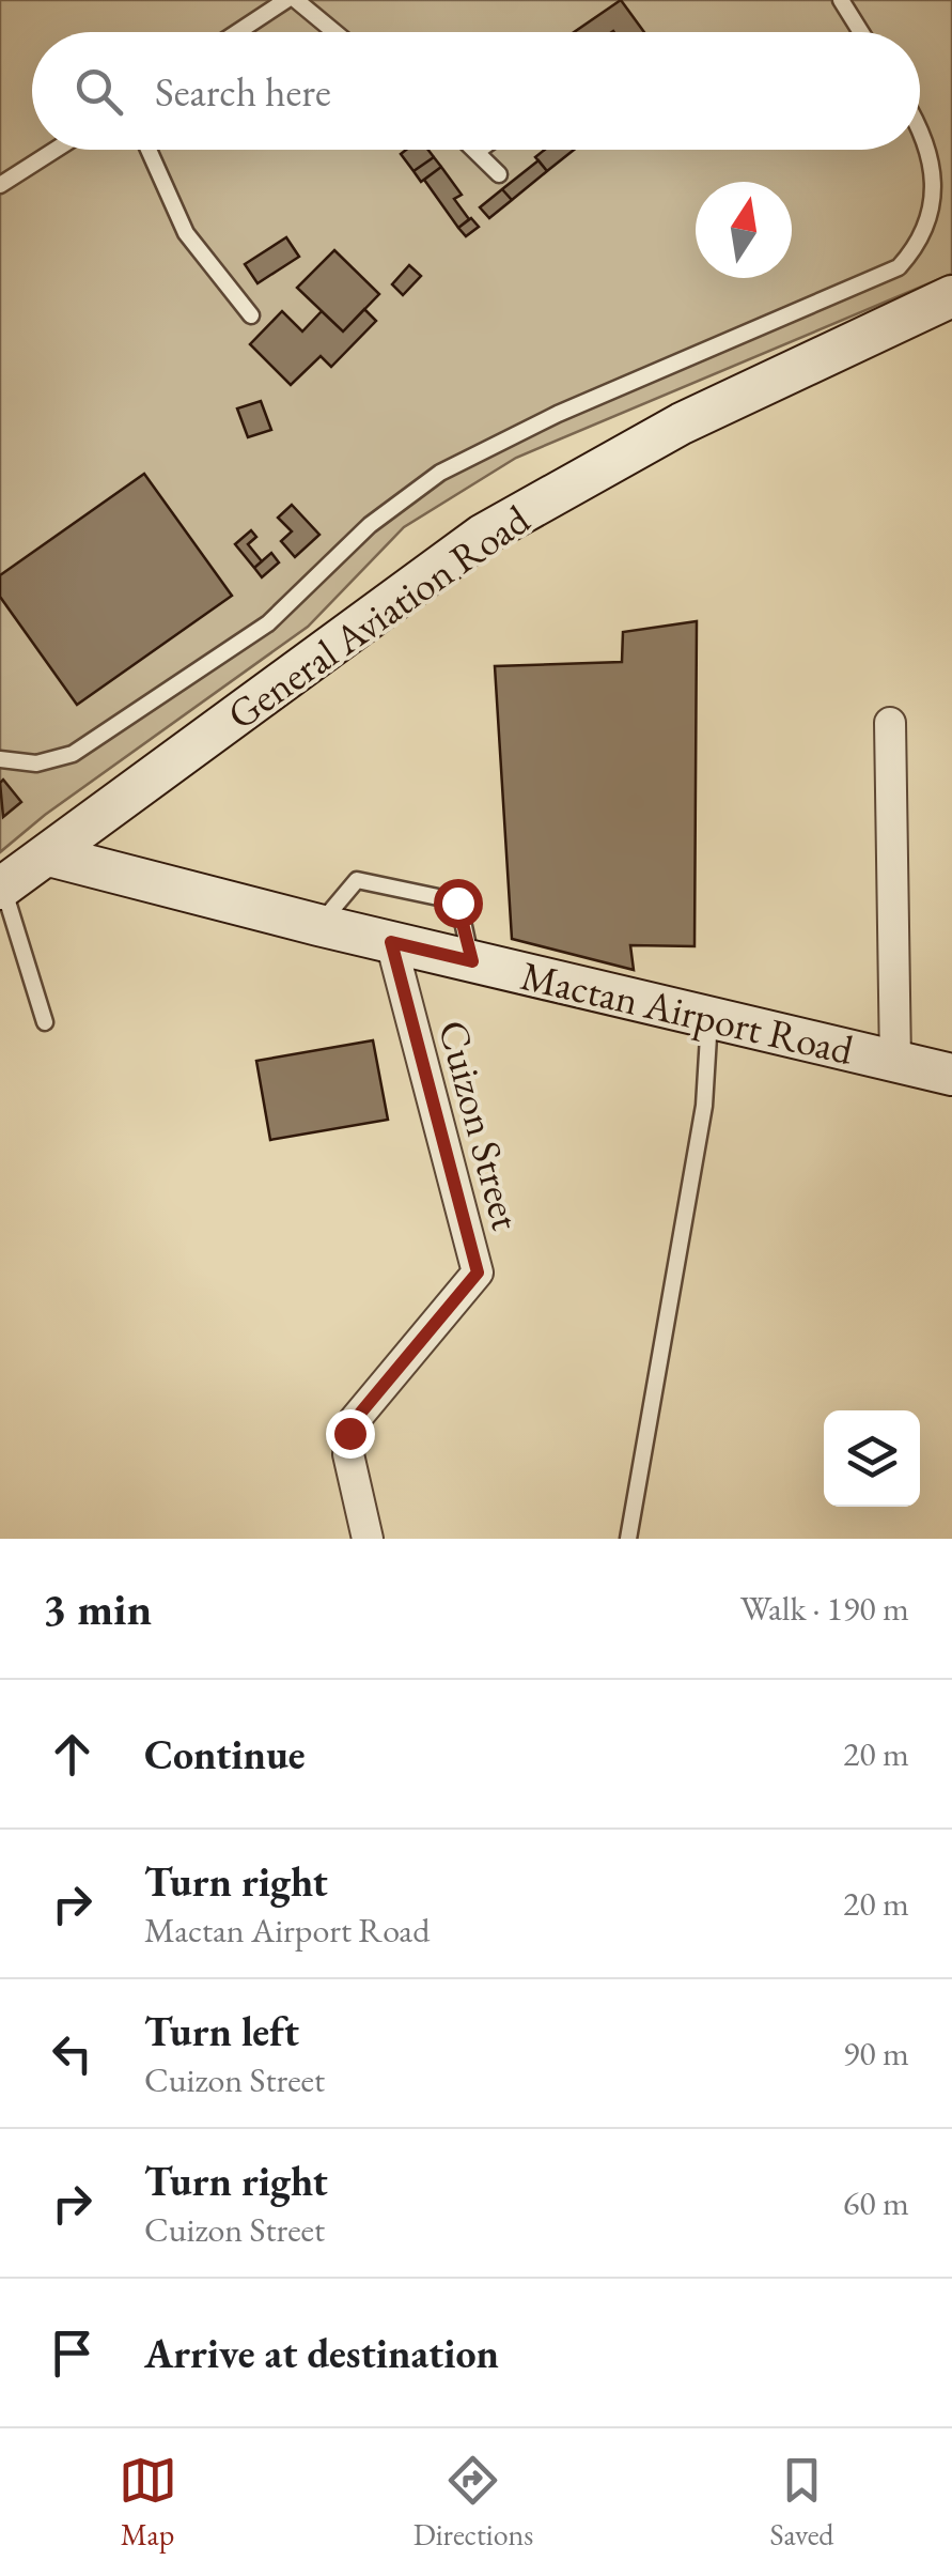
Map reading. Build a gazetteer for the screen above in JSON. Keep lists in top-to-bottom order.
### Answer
{
  "streets": {
    "main road": ["General Aviation Road", "Mactan Airport Road"],
    "street": ["Cuizon Street"]
  },
  "crossings": [
    ["General Aviation Road", "Mactan Airport Road"],
    ["Mactan Airport Road", "Cuizon Street"]
  ],
  "north": "top",
  "page": {
    "search": "Search here",
    "heading": ["3 min", "Walk · 190 m"],
    "list": [
      ["Continue", "20 m"],
      ["Turn right", "Mactan Airport Road", "20 m"],
      ["Turn left", "Cuizon Street", "90 m"],
      ["Turn right", "Cuizon Street", "60 m"],
      "Arrive at destination"
    ],
    "nav": ["Map", "Directions", "Saved"]
  }
}
